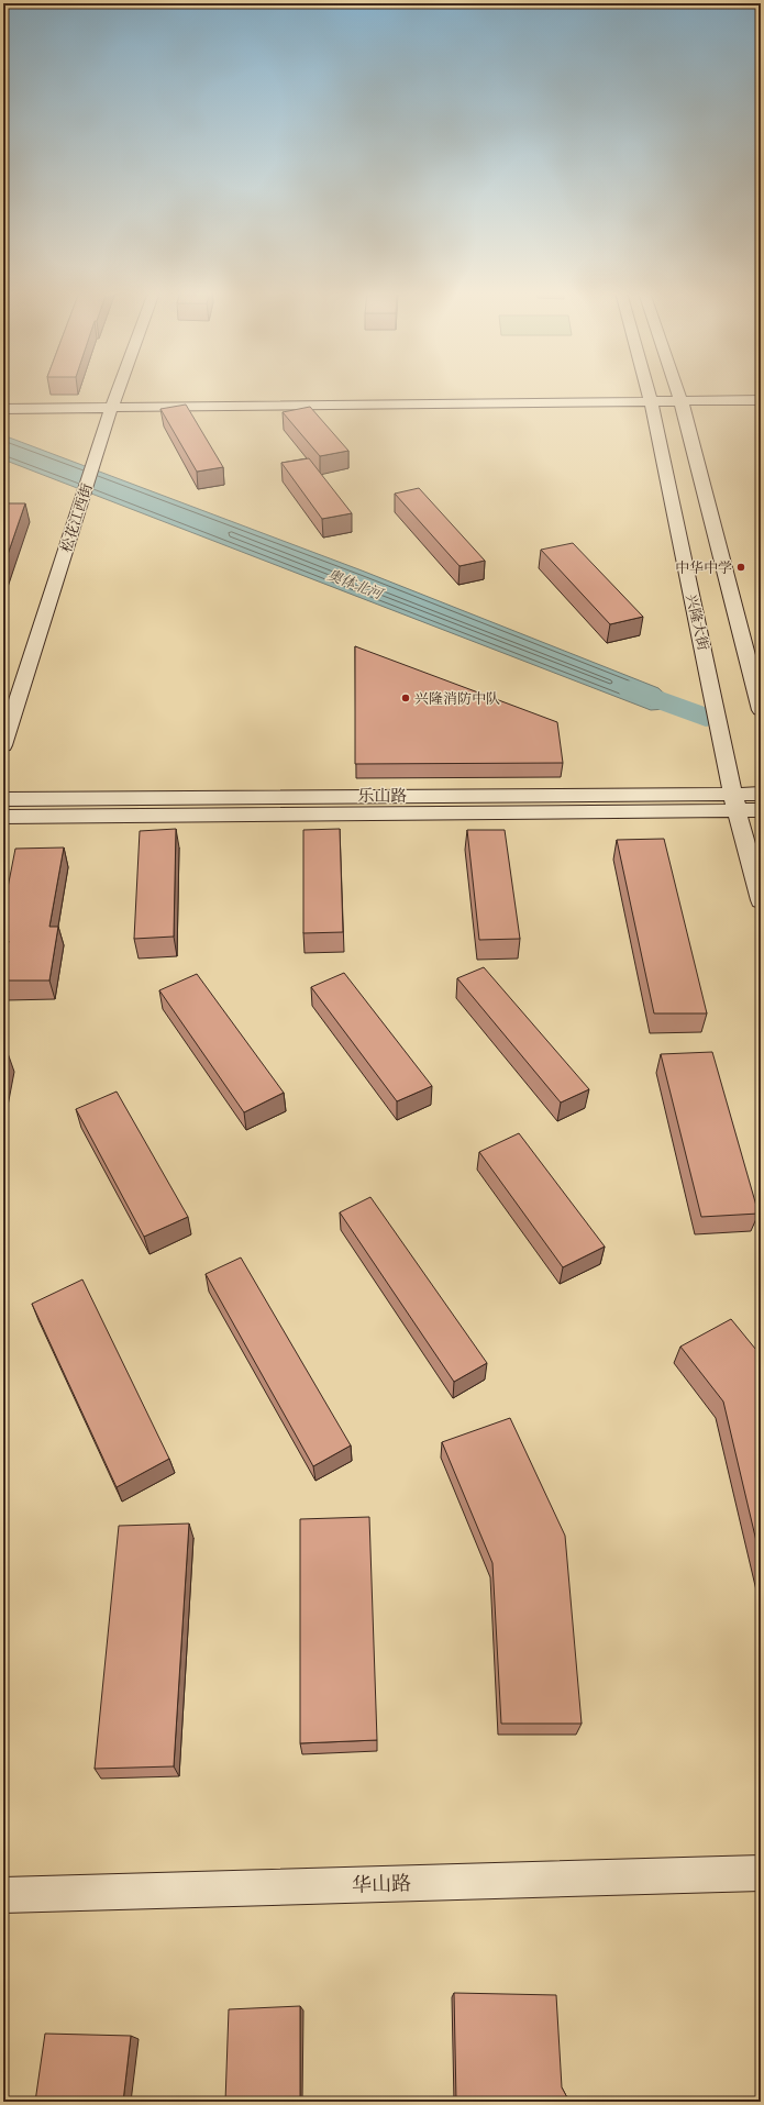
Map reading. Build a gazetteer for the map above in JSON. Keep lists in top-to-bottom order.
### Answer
{
  "streets": {
    "street": [
      "松花江西街",
      "兴隆大街",
      "乐山路",
      "华山路"
    ]
  },
  "crossings": [
    ["兴隆大街", "乐山路"]
  ],
  "water": ["奥体北河"],
  "places": ["中华中学", "兴隆消防中队"]
}
